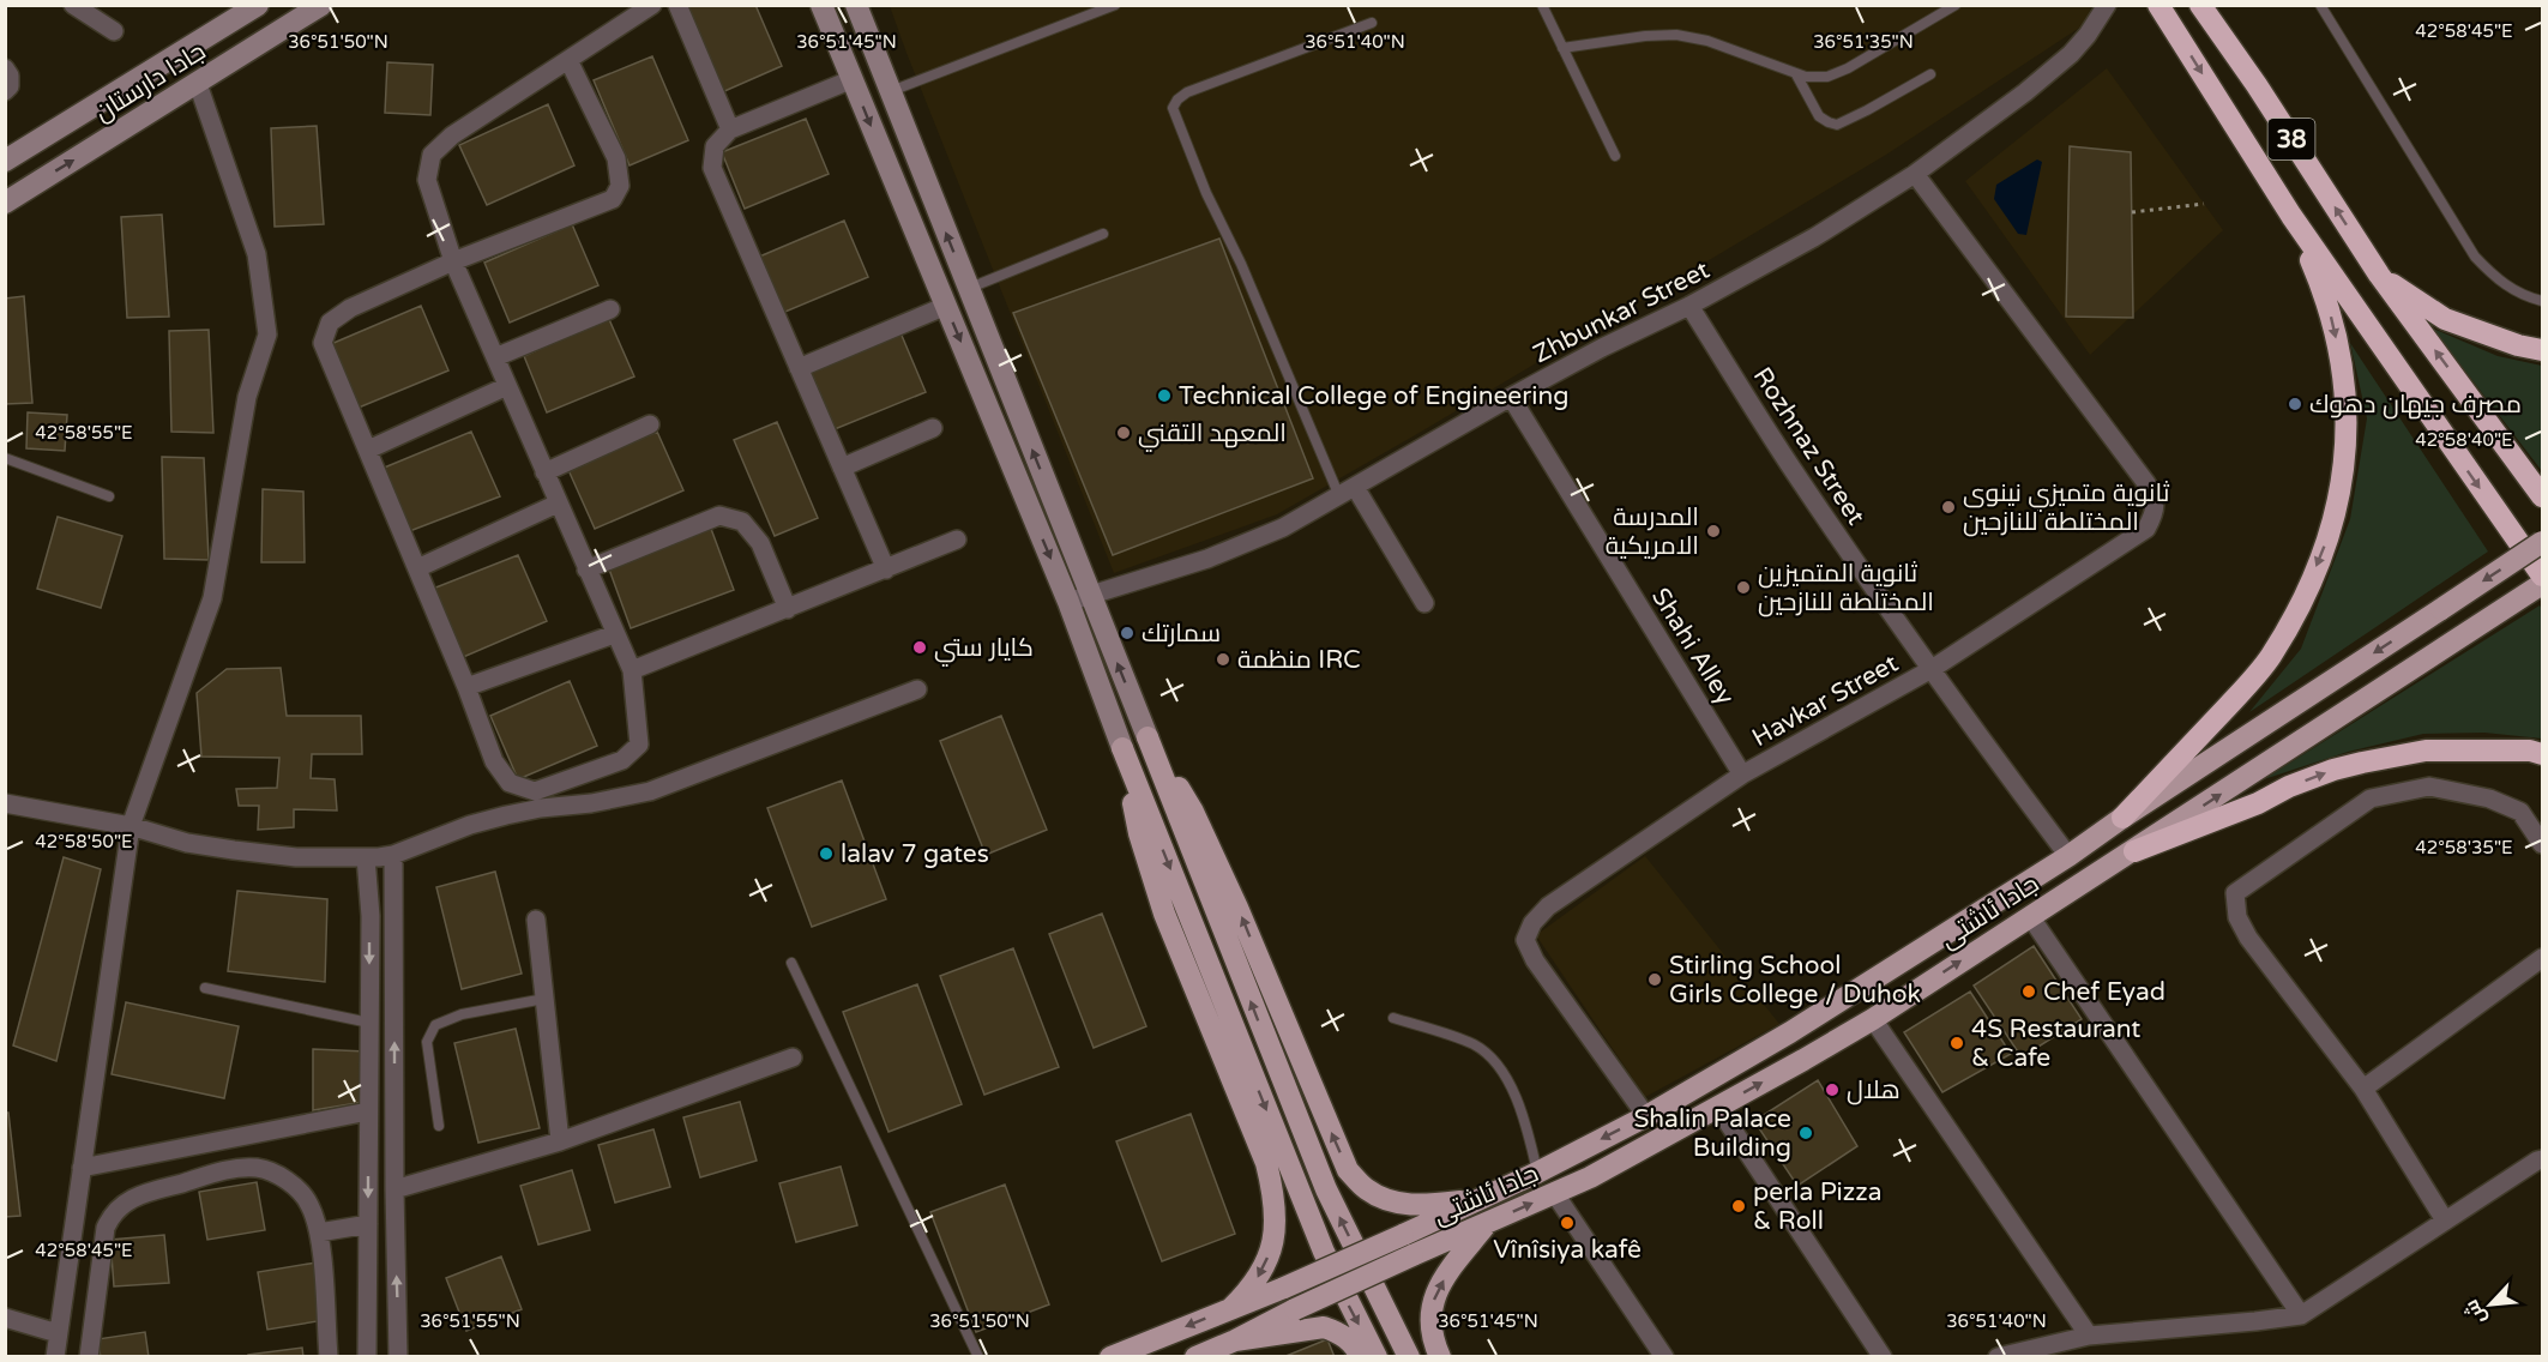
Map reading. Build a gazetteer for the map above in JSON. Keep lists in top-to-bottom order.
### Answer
{
  "streets": {
    "highway": ["38"],
    "main road": ["جادا دارستان", "جادا ئاشتی"],
    "street": [
      "Zhbunkar Street",
      "Rozhnaz Street",
      "Shahi Alley",
      "Havkar Street"
    ]
  },
  "crossings": [
    ["Zhbunkar Street", "Rozhnaz Street"],
    ["Zhbunkar Street", "Shahi Alley"],
    ["Zhbunkar Street", "Havkar Street"],
    ["Rozhnaz Street", "Havkar Street"],
    ["Rozhnaz Street", "جادا ئاشتی"],
    ["Shahi Alley", "Havkar Street"],
    ["Havkar Street", "جادا ئاشتی"]
  ],
  "places": [
    "Technical College of Engineering",
    "مصرف جيهان دهوك",
    "المعهد التقني",
    "ثانوية متميزي نينوى المختلطة للنازحين",
    "المدرسة الامريكية",
    "ثانوية المتميزين المختلطة للنازحين",
    "سمارتك",
    "كايار ستي",
    "منظمة IRC",
    "lalav 7 gates",
    "Stirling School Girls College / Duhok",
    "Chef Eyad",
    "4S Restaurant & Cafe",
    "هلال",
    "Shalin Palace Building",
    "perla Pizza & Roll",
    "Vînîsiya kafê"
  ],
  "north": "bottom left",
  "coordinates": [
    "42°58'45\"E",
    "36°51'50\"N",
    "36°51'45\"N",
    "36°51'40\"N",
    "36°51'35\"N",
    "42°58'55\"E",
    "42°58'40\"E",
    "42°58'50\"E",
    "42°58'35\"E",
    "36°51'55\"N"
  ]
}
